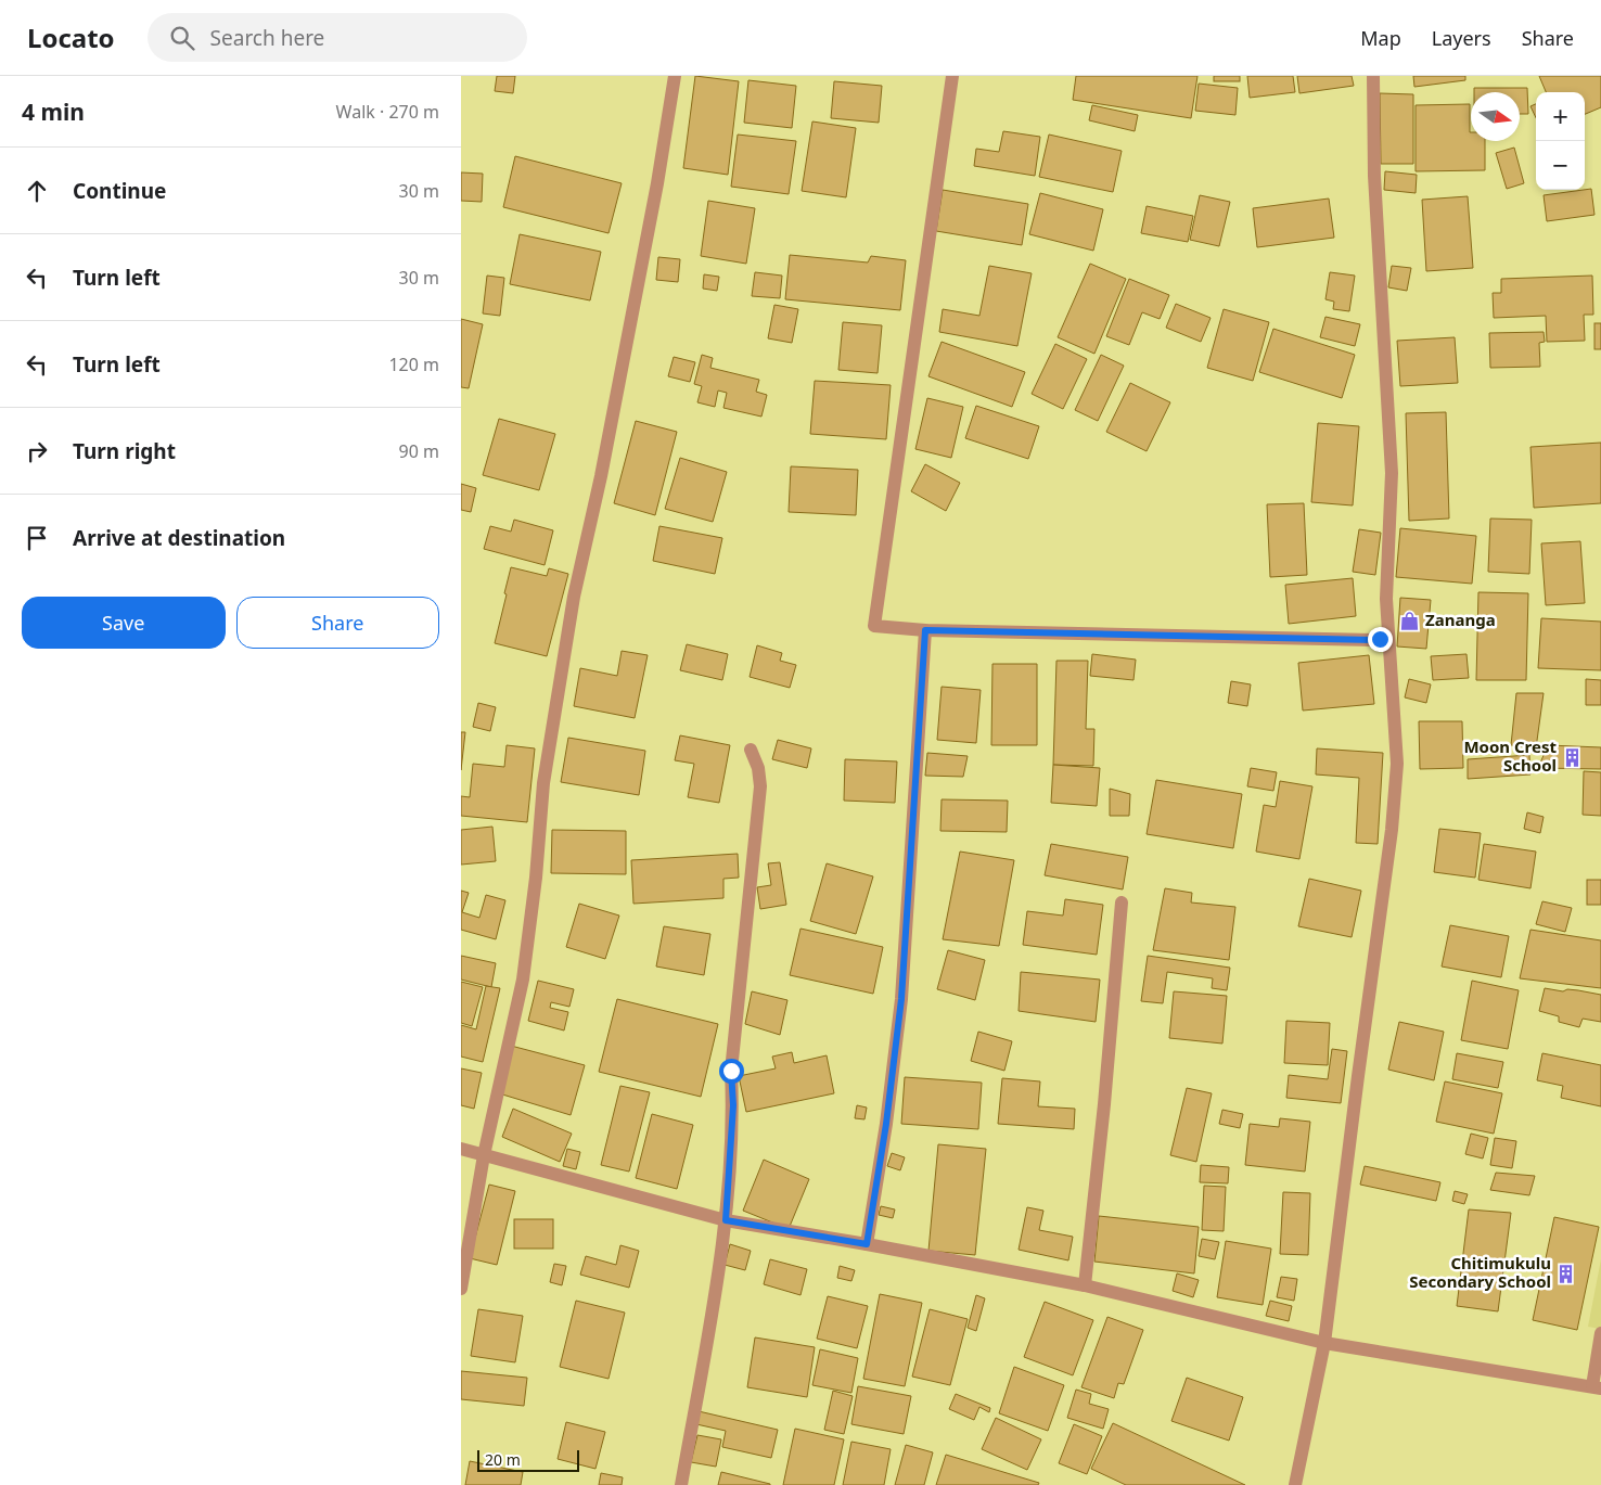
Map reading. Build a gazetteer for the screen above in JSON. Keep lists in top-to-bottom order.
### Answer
{
  "places": {
    "shop": ["Zananga"],
    "building": ["Moon Crest School", "Chitimukulu Secondary School"]
  },
  "scale_bar": "20 m",
  "north": "right",
  "page": {
    "header": "Locato",
    "search": "Search here",
    "nav": ["Map", "Layers", "Share"],
    "heading": ["4 min", "Walk · 270 m"],
    "map_buttons": ["+", "−"],
    "list": [
      ["Continue", "30 m"],
      ["Turn left", "30 m"],
      ["Turn left", "120 m"],
      ["Turn right", "90 m"],
      "Arrive at destination"
    ],
    "buttons": ["Save", "Share"],
    "scale": "20 m"
  }
}
